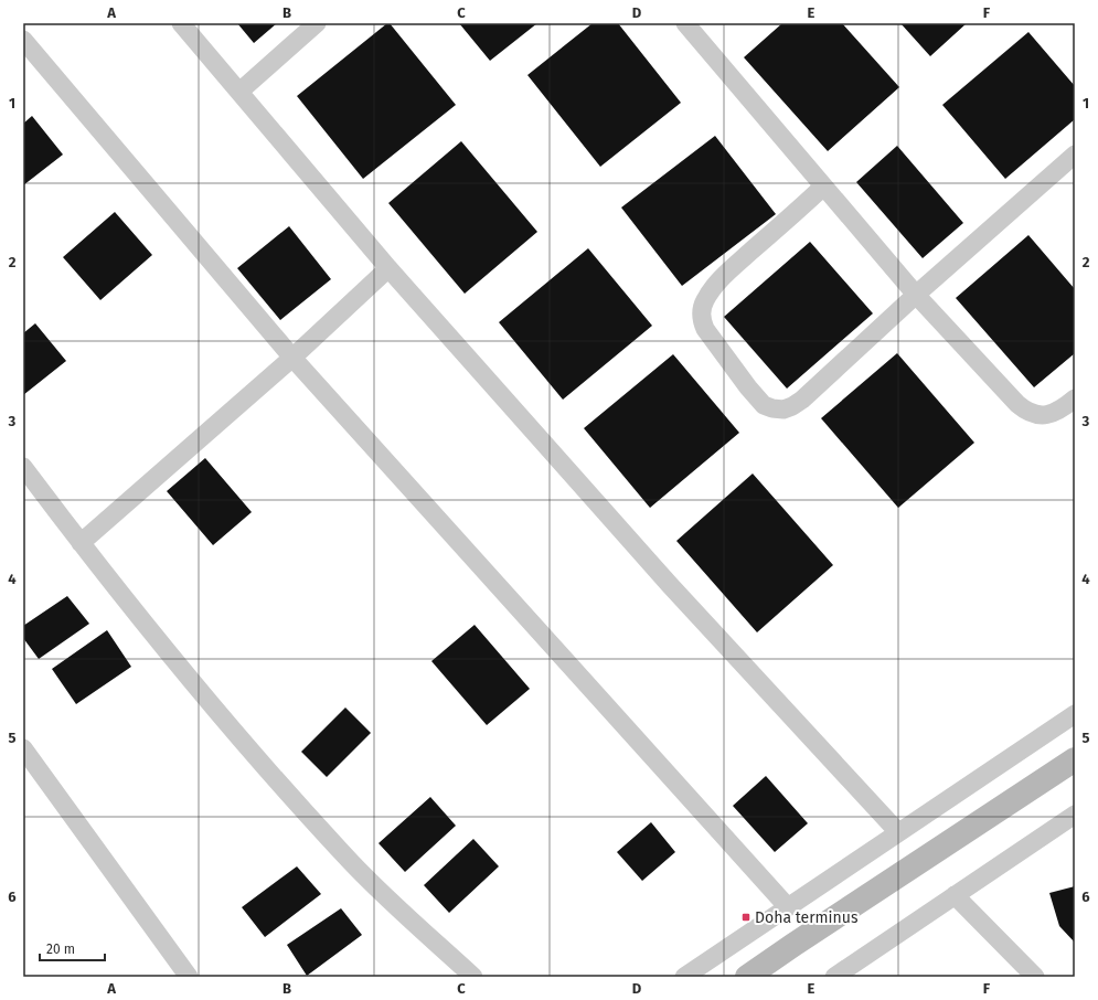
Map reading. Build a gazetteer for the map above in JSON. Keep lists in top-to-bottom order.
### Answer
{
  "places": {
    "transit": ["Doha terminus"]
  },
  "scale_bar": "20 m",
  "grid": {
    "columns": [
      "A",
      "B",
      "C",
      "D",
      "E",
      "F"
    ],
    "rows": [
      "1",
      "2",
      "3",
      "4",
      "5",
      "6"
    ]
  }
}
